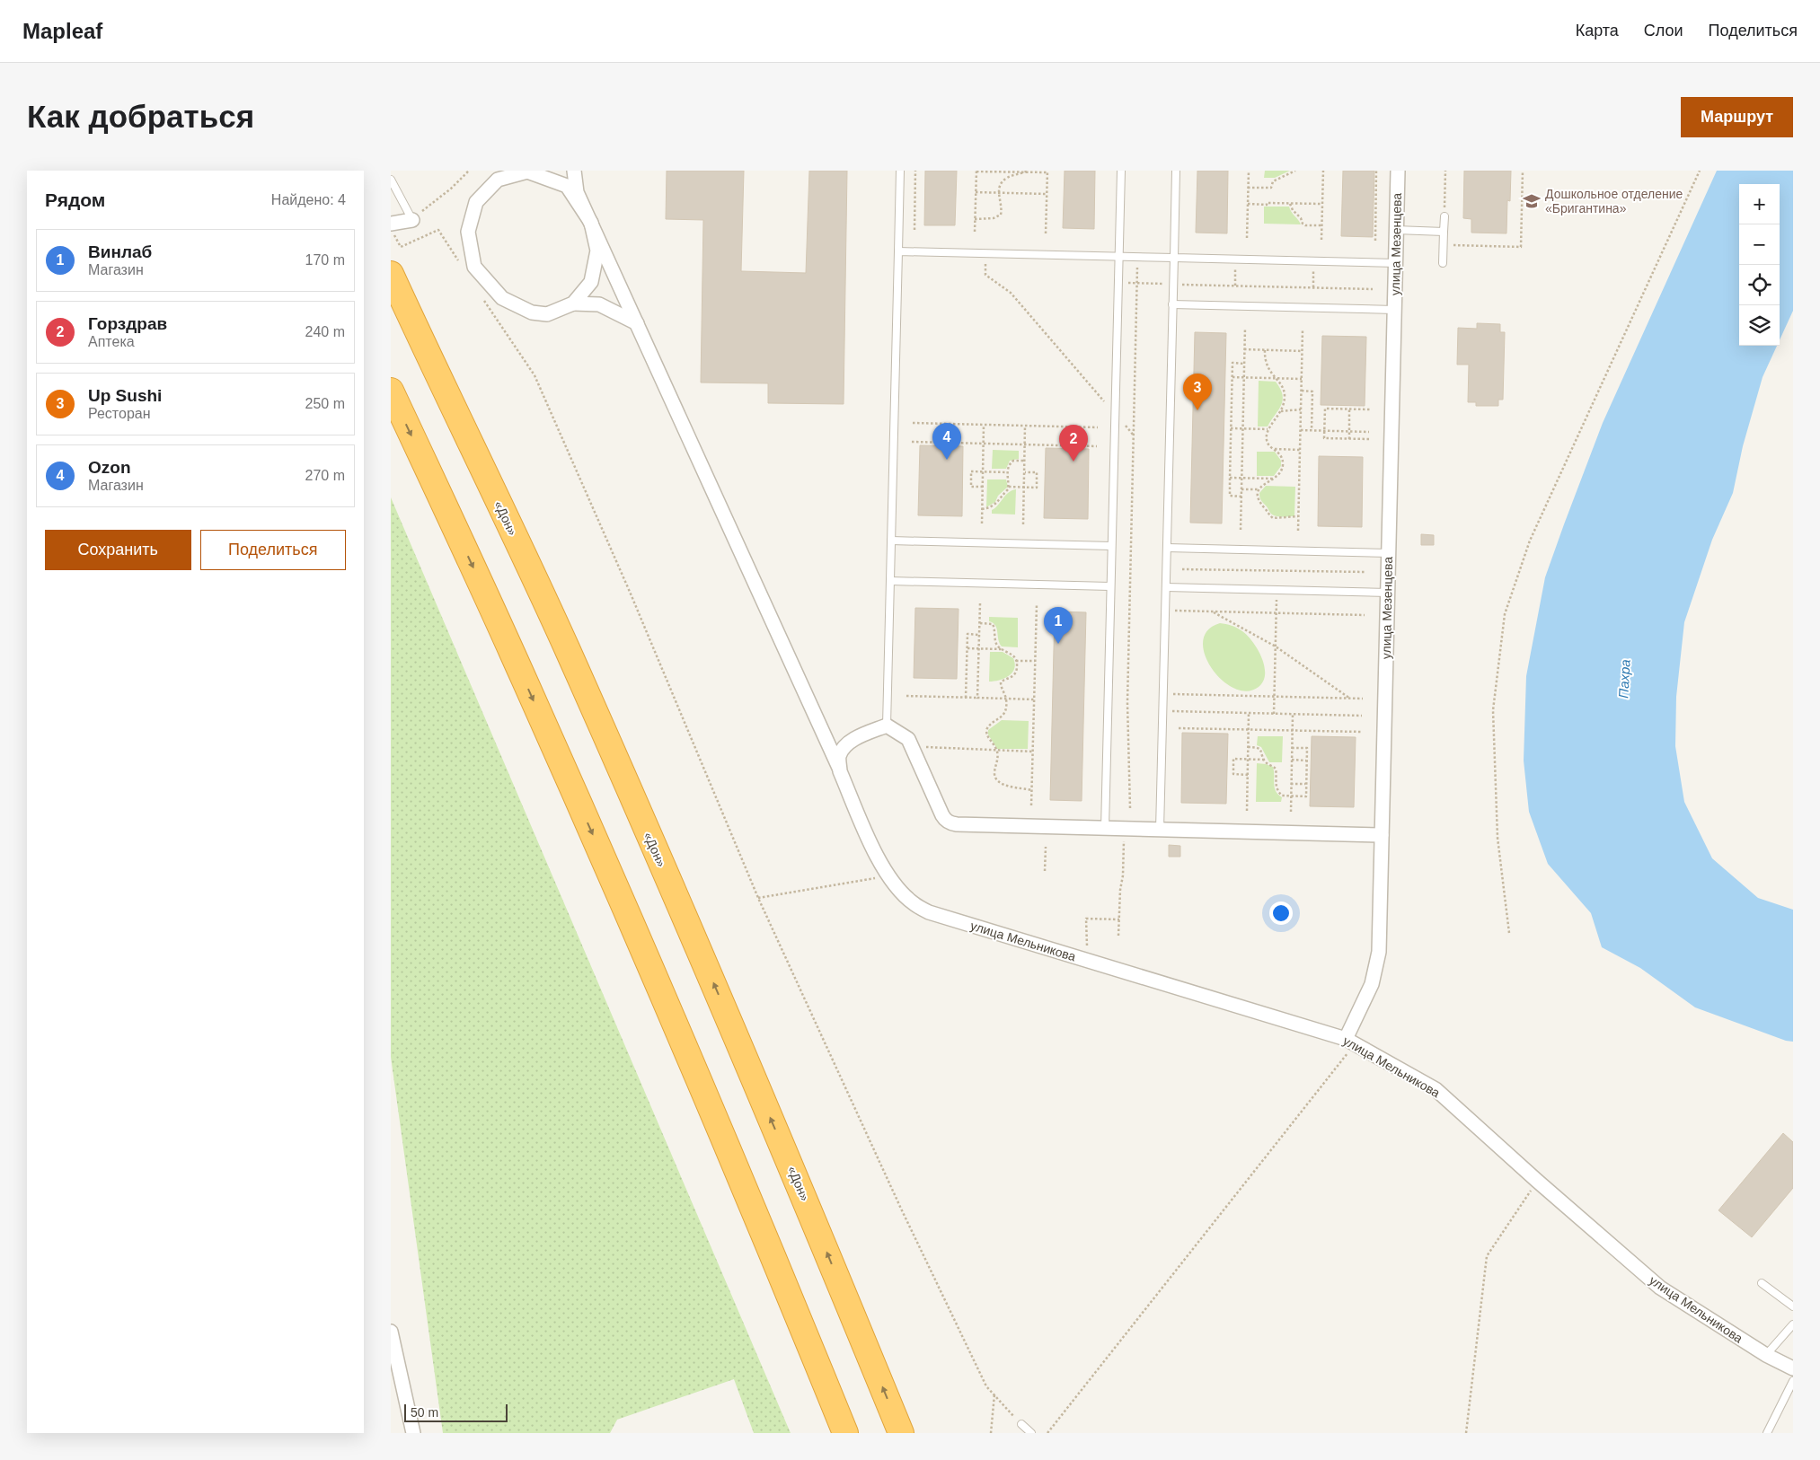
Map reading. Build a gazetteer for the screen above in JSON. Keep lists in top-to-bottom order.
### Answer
{
  "streets": {
    "highway": ["«Дон»"],
    "street": ["улица Мезенцева", "улица Мельникова"]
  },
  "crossings": [
    ["улица Мезенцева", "улица Мельникова"]
  ],
  "water": ["Пахра"],
  "places": {
    "school or university": ["Дошкольное отделение «Бригантина»"]
  },
  "scale_bar": "50 m",
  "page": {
    "header": "Mapleaf",
    "nav": ["Карта", "Слои", "Поделиться"],
    "buttons": [
      "Маршрут",
      ["Сохранить", "Поделиться"]
    ],
    "title": "Как добраться",
    "heading": ["Рядом", "Найдено: 4"],
    "map_buttons": ["+", "−"],
    "list": [
      {
        "mark": "1",
        "name": "Винлаб",
        "note": "Магазин",
        "value": "170 m"
      },
      {
        "mark": "2",
        "name": "Горздрав",
        "note": "Аптека",
        "value": "240 m"
      },
      {
        "mark": "3",
        "name": "Up Sushi",
        "note": "Ресторан",
        "value": "250 m"
      },
      {
        "mark": "4",
        "name": "Ozon",
        "note": "Магазин",
        "value": "270 m"
      }
    ],
    "pins": [
      "3",
      "4",
      "2",
      "1"
    ],
    "scale": "50 m"
  }
}
